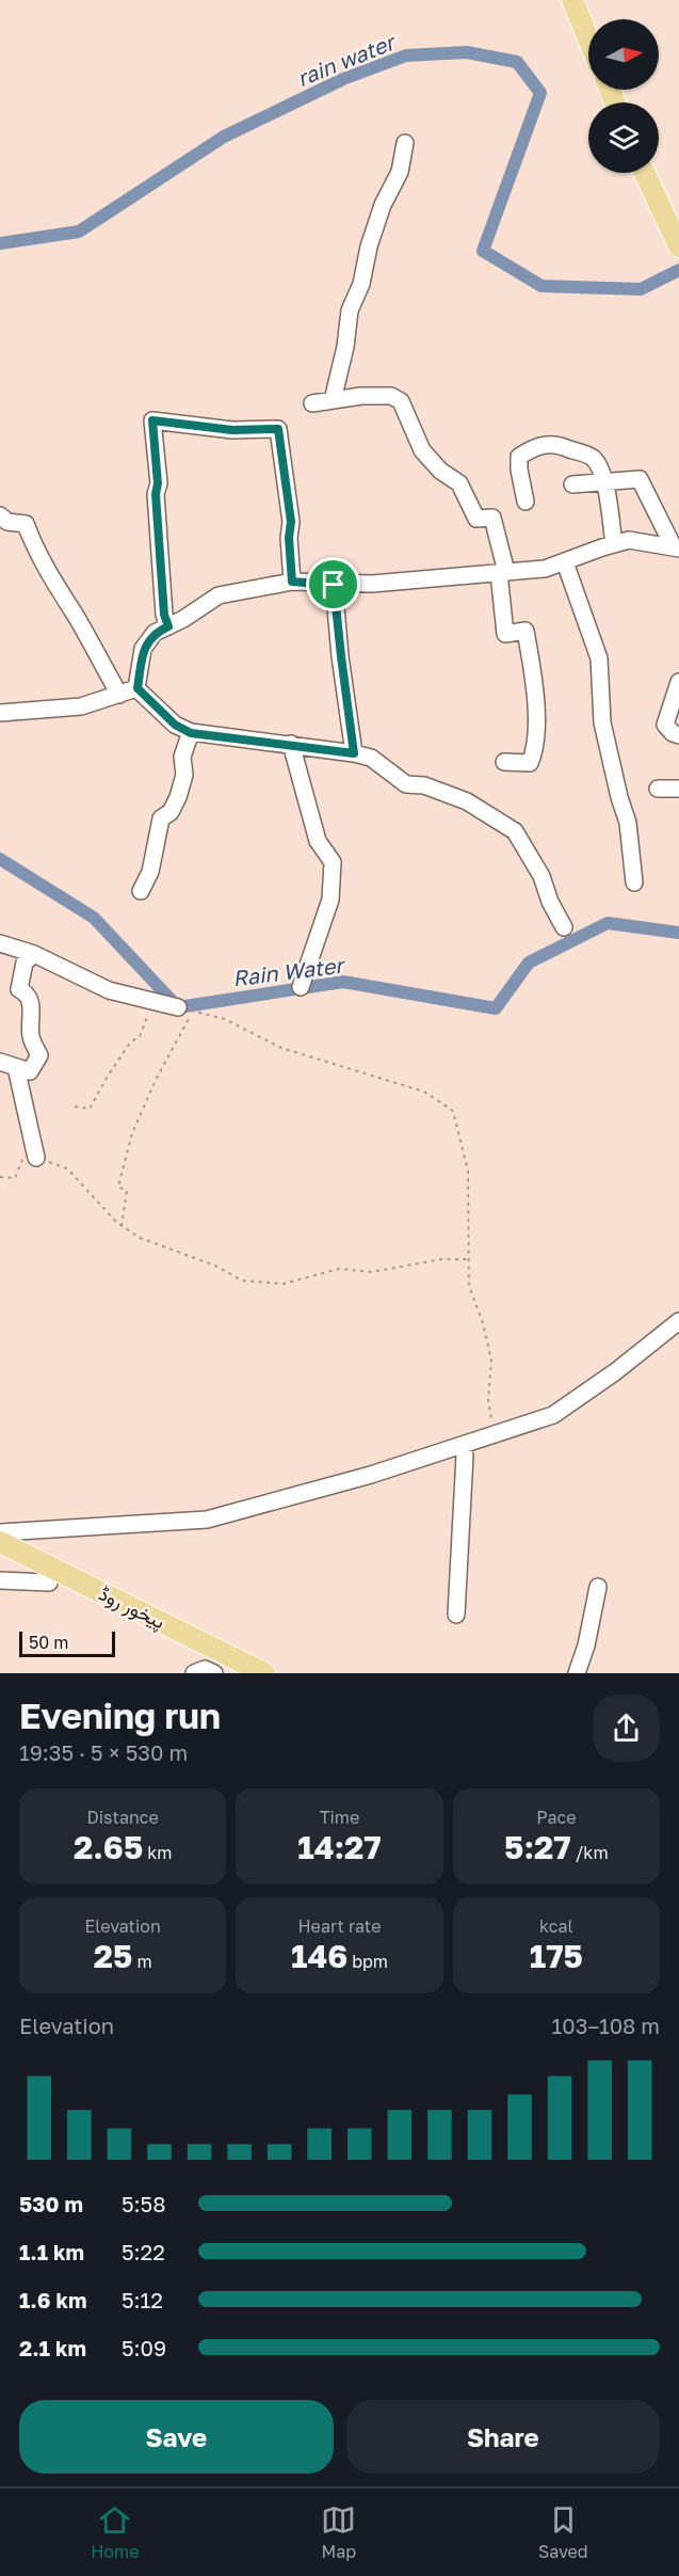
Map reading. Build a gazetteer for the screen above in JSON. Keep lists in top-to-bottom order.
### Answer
{
  "streets": {
    "main road": ["پیخور روڈ"]
  },
  "water": ["rain water", "Rain Water"],
  "scale_bar": "50 m",
  "north": "right",
  "page": {
    "scale": "50 m",
    "heading": ["Evening run", "19:35 · 5 × 530 m"],
    "stats": [
      ["Distance", "2.65 km"],
      ["Time", "14:27"],
      ["Pace", "5:27 /km"],
      ["Elevation", "25 m"],
      ["Heart rate", "146 bpm"],
      ["kcal", "175"]
    ],
    "chart": ["Elevation", "103–108 m"],
    "list": [
      {
        "name": "530 m",
        "note": "5:58"
      },
      {
        "name": "1.1 km",
        "note": "5:22"
      },
      {
        "name": "1.6 km",
        "note": "5:12"
      },
      {
        "name": "2.1 km",
        "note": "5:09"
      }
    ],
    "buttons": ["Save", "Share"],
    "tabs": ["Home", "Map", "Saved"]
  }
}
